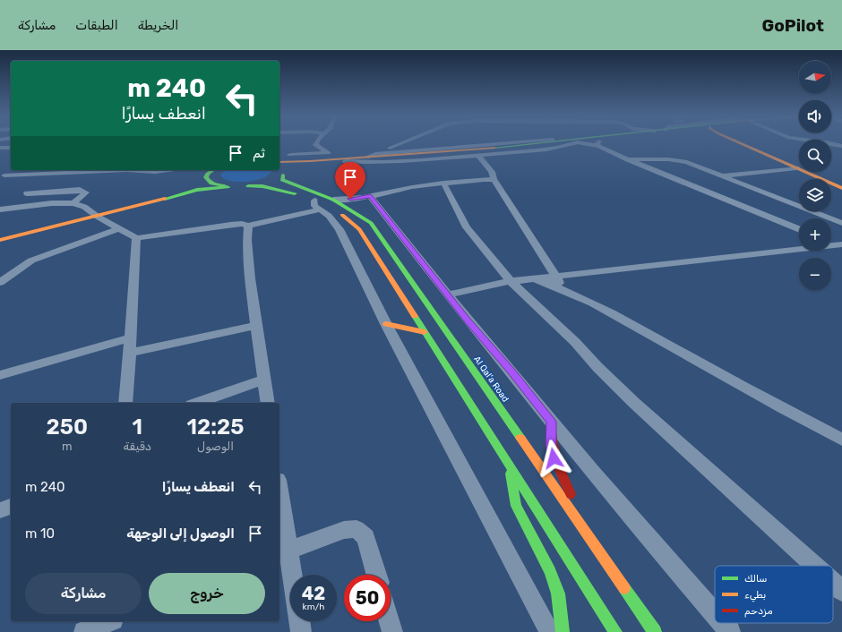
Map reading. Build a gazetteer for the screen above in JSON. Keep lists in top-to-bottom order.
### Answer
{
  "streets": {
    "main road": ["Al Qal'a Road"]
  },
  "legend": ["سالك", "بطيء", "مزدحم"],
  "north": "right",
  "page": {
    "header": "GoPilot",
    "nav": ["الخريطة", "الطبقات", "مشاركة"],
    "map_buttons": ["+", "−"],
    "turn": ["240 m", "انعطف يسارًا"],
    "then": "ثم",
    "eta": [
      "12:25",
      "الوصول",
      "1",
      "دقيقة",
      "250",
      "m"
    ],
    "list": [
      {
        "name": "انعطف يسارًا",
        "value": "240 m"
      },
      {
        "name": "الوصول إلى الوجهة",
        "value": "10 m"
      }
    ],
    "buttons": ["خروج", "مشاركة"],
    "speed": "42 km/h",
    "limit": "50"
  }
}
